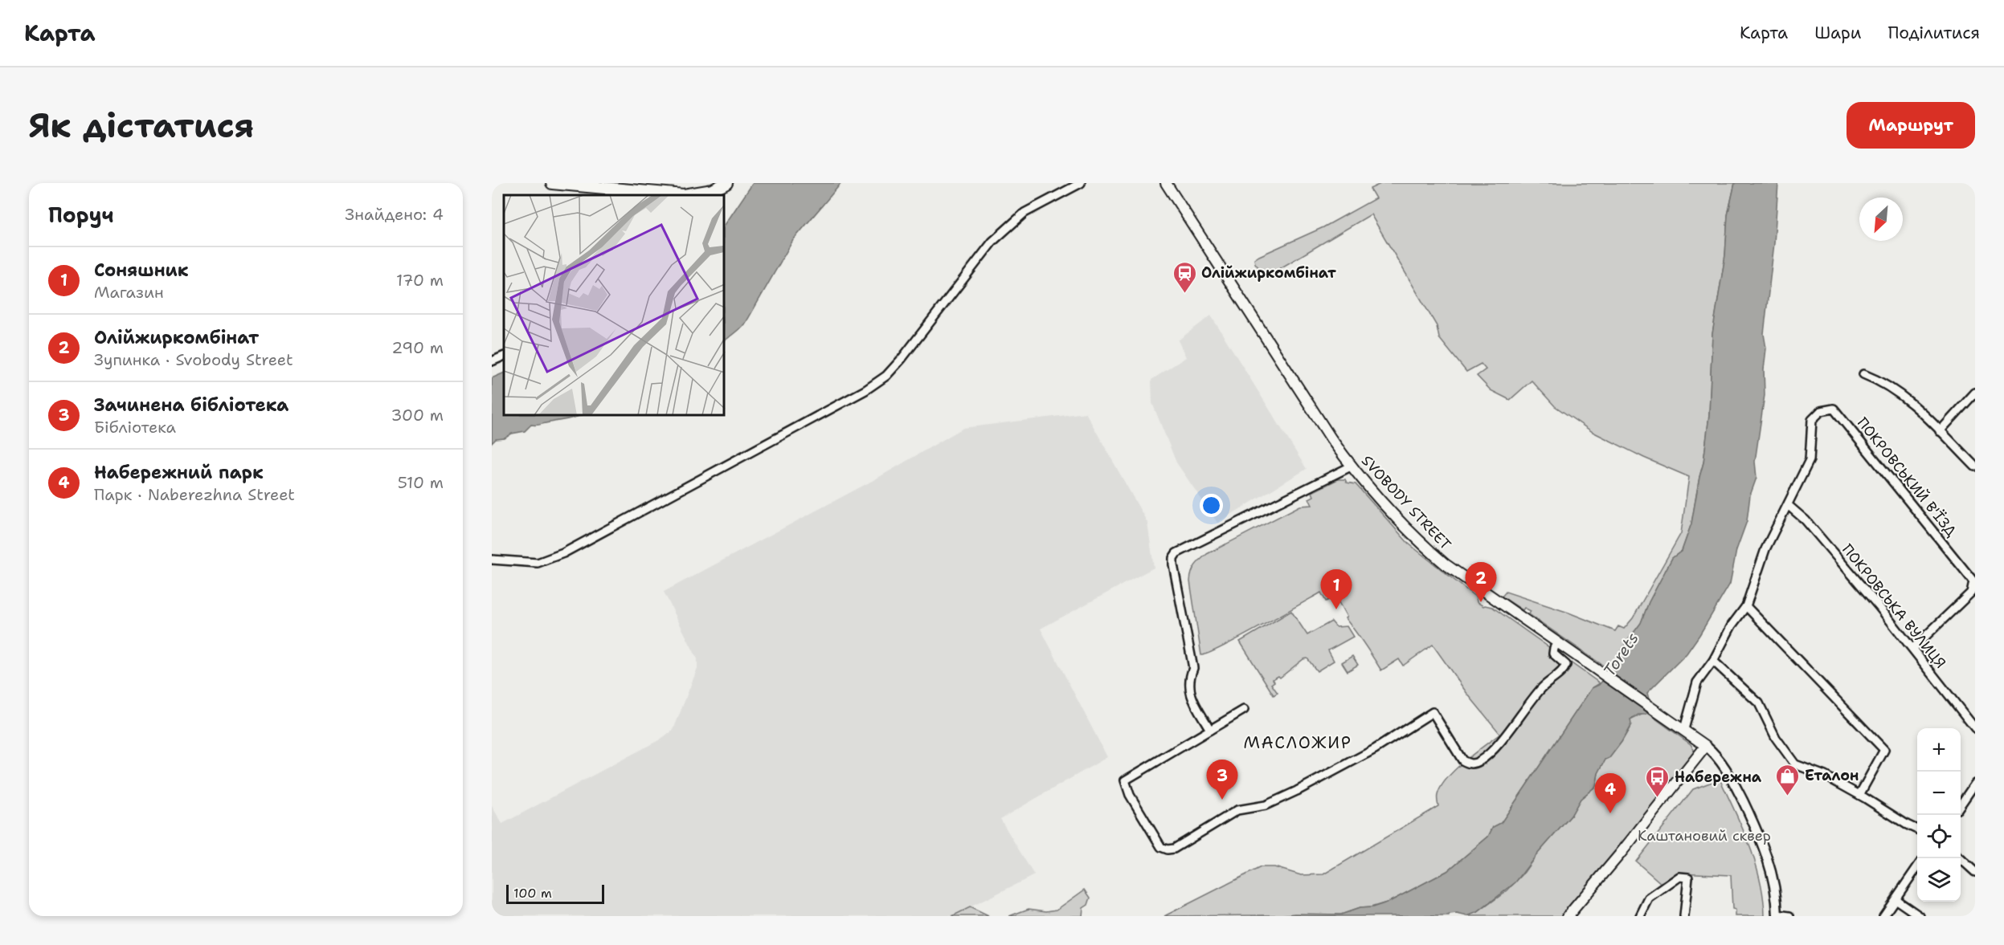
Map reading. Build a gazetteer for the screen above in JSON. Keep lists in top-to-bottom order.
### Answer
{
  "streets": {
    "main road": ["SVOBODY STREET"],
    "street": ["ПОКРОВСЬКИЙ В'ЇЗД", "ПОКРОВСЬКА ВУЛИЦЯ"]
  },
  "crossings": [
    ["ПОКРОВСЬКИЙ В'ЇЗД", "ПОКРОВСЬКА ВУЛИЦЯ"]
  ],
  "districts": ["МАСЛОЖИР"],
  "water": ["Torets"],
  "parks": ["Каштановий сквер"],
  "places": {
    "station": ["Олійжиркомбiнат"],
    "shop": ["Еталон"],
    "bus stop": ["Набережна"]
  },
  "scale_bar": "100 m",
  "north": "bottom left",
  "page": {
    "header": "Карта",
    "nav": ["Карта", "Шари", "Поділитися"],
    "buttons": "Маршрут",
    "title": "Як дістатися",
    "heading": ["Поруч", "Знайдено: 4"],
    "list": [
      {
        "mark": "1",
        "name": "Соняшник",
        "note": "Магазин",
        "value": "170 m"
      },
      {
        "mark": "2",
        "name": "Олійжиркомбінат",
        "note": "Зупинка · Svobody Street",
        "value": "290 m"
      },
      {
        "mark": "3",
        "name": "Зачинена бібліотека",
        "note": "Бібліотека",
        "value": "300 m"
      },
      {
        "mark": "4",
        "name": "Набережний парк",
        "note": "Парк · Naberezhna Street",
        "value": "510 m"
      }
    ],
    "pins": [
      "2",
      "1",
      "3",
      "4"
    ],
    "map_buttons": ["+", "−"],
    "scale": "100 m"
  }
}
